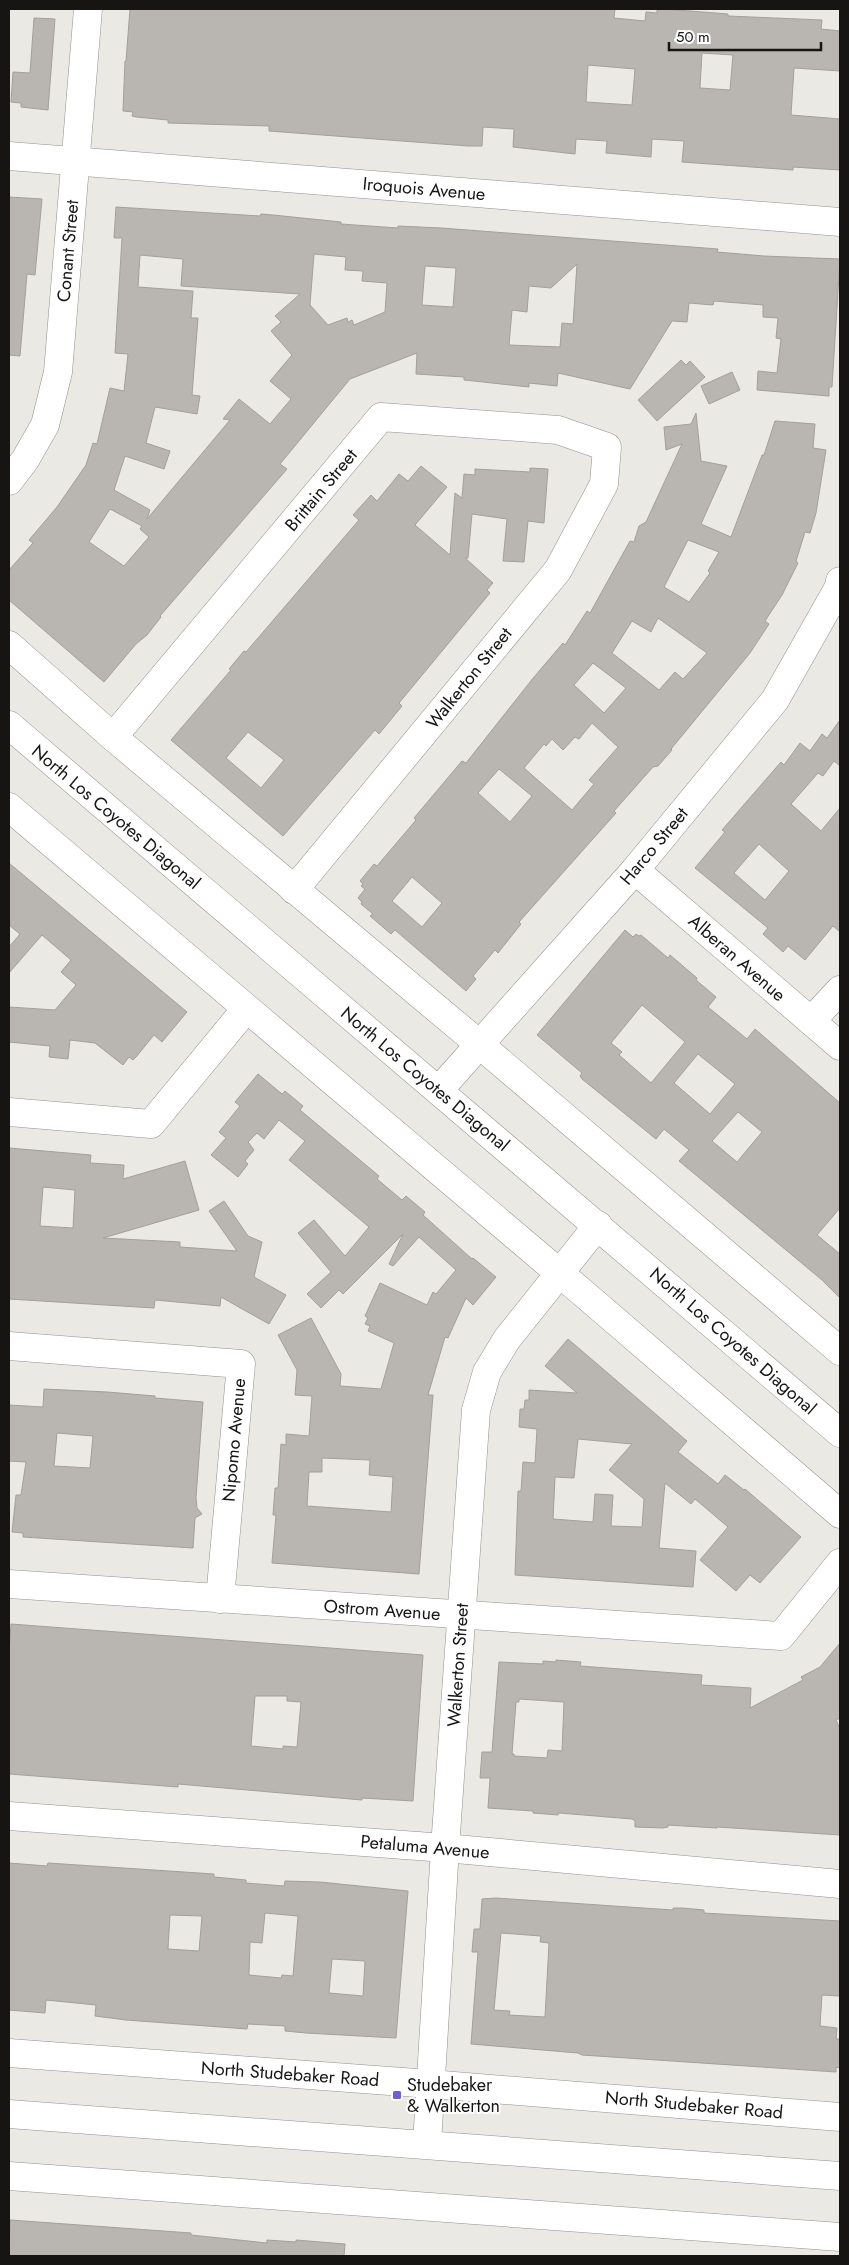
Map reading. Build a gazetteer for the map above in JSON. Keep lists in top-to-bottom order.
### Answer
{
  "streets": {
    "street": [
      "Iroquois Avenue",
      "Conant Street",
      "Brittain Street",
      "Walkerton Street",
      "North Los Coyotes Diagonal",
      "Harco Street",
      "Alberan Avenue",
      "Nipomo Avenue",
      "Ostrom Avenue",
      "Petaluma Avenue",
      "North Studebaker Road"
    ]
  },
  "crossings": [
    ["Iroquois Avenue", "Conant Street"],
    ["Brittain Street", "Walkerton Street"],
    ["Walkerton Street", "North Los Coyotes Diagonal"],
    ["Walkerton Street", "Ostrom Avenue"],
    ["Walkerton Street", "Petaluma Avenue"],
    ["Walkerton Street", "North Studebaker Road"],
    ["North Los Coyotes Diagonal", "Harco Street"],
    ["Harco Street", "Alberan Avenue"],
    ["Nipomo Avenue", "Ostrom Avenue"]
  ],
  "places": {
    "transit": ["Studebaker & Walkerton"]
  },
  "scale_bar": "50 m"
}
